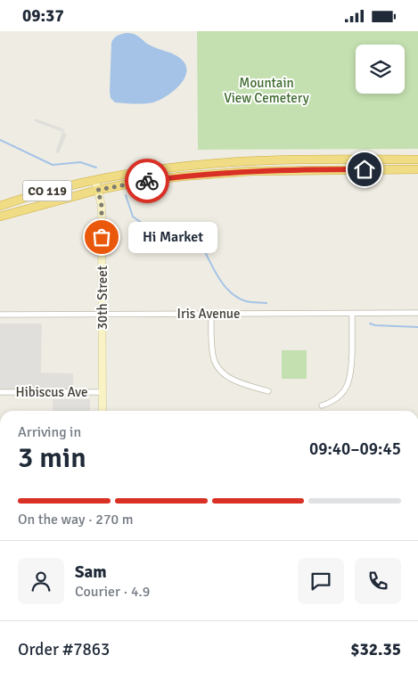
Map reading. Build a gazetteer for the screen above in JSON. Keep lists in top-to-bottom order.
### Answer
{
  "streets": {
    "highway": ["CO 119"],
    "main road": ["30th Street"],
    "street": ["Iris Avenue", "Hibiscus Ave"]
  },
  "crossings": [
    ["CO 119", "30th Street"],
    ["30th Street", "Iris Avenue"],
    ["30th Street", "Hibiscus Ave"]
  ],
  "parks": ["Mountain View Cemetery"],
  "places": ["Hi Market"],
  "page": {
    "status": "09:37",
    "bubble": "Hi Market",
    "heading": ["3 min", "Arriving in", "09:40–09:45"],
    "panel": [
      "Sam",
      "Courier · 4.9",
      "Order #7863",
      "$32.35"
    ],
    "bar": "On the way · 270 m"
  }
}
